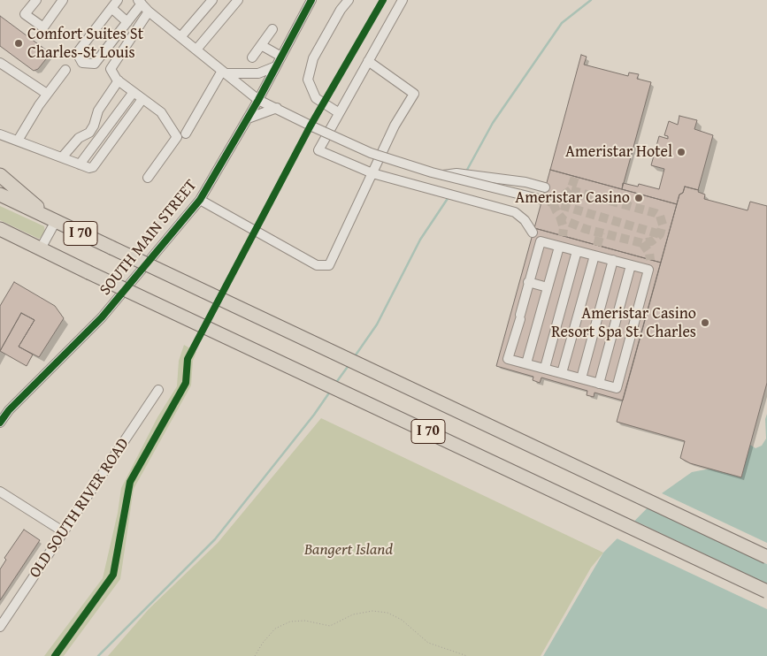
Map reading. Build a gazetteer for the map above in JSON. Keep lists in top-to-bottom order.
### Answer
{
  "streets": {
    "highway": ["I 70"],
    "street": ["SOUTH MAIN STREET", "OLD SOUTH RIVER ROAD"]
  },
  "parks": ["Bangert Island"],
  "places": [
    "Comfort Suites St Charles-St Louis",
    "Ameristar Hotel",
    "Ameristar Casino",
    "Ameristar Casino Resort Spa St. Charles"
  ]
}
